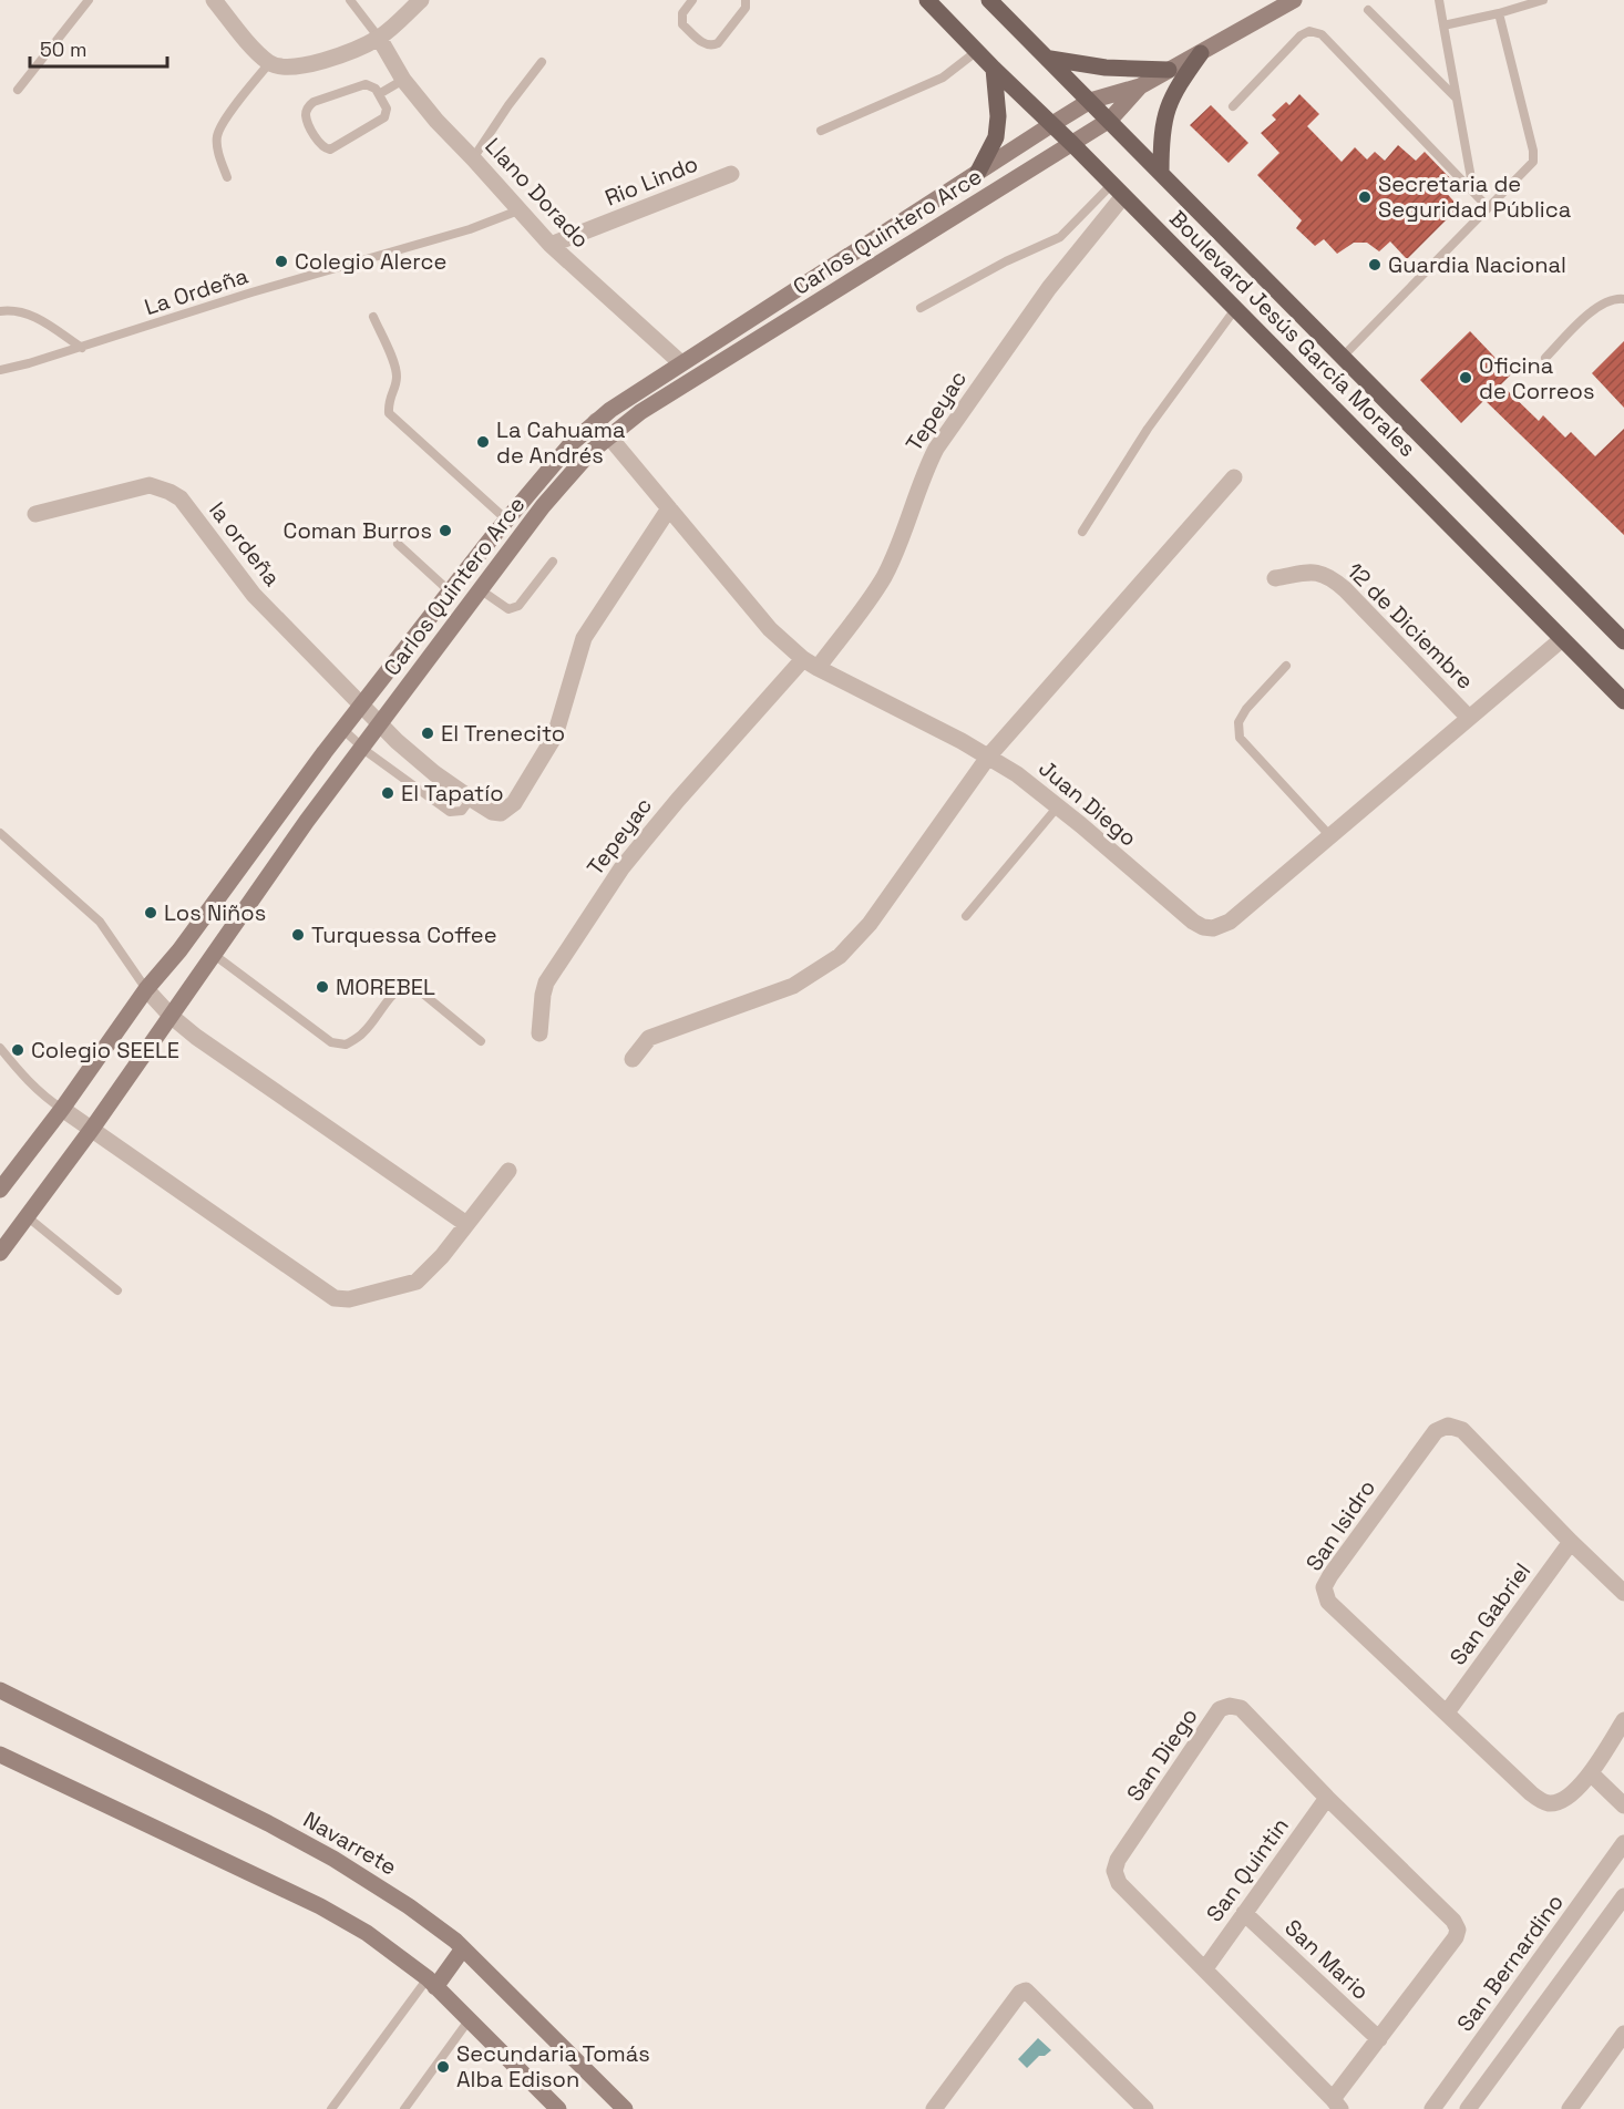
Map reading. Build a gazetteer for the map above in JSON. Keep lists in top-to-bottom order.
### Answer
{
  "streets": {
    "main road": ["Carlos Quintero Arce", "Boulevard Jesús García Morales", "Navarrete"],
    "street": [
      "Rio Lindo",
      "Llano Dorado",
      "Tepeyac",
      "la ordeña",
      "12 de Diciembre",
      "Juan Diego",
      "San Isidro",
      "San Gabriel",
      "San Diego",
      "San Quintin",
      "San Mario",
      "San Bernardino"
    ],
    "lane": ["La Ordeña"]
  },
  "crossings": [
    ["Rio Lindo", "Llano Dorado"],
    ["Llano Dorado", "Carlos Quintero Arce"],
    ["Llano Dorado", "La Ordeña"],
    ["Carlos Quintero Arce", "Boulevard Jesús García Morales"],
    ["Carlos Quintero Arce", "la ordeña"],
    ["Carlos Quintero Arce", "Juan Diego"],
    ["Boulevard Jesús García Morales", "Tepeyac"],
    ["Boulevard Jesús García Morales", "Juan Diego"],
    ["Tepeyac", "Juan Diego"],
    ["la ordeña", "Juan Diego"],
    ["12 de Diciembre", "Juan Diego"],
    ["San Isidro", "San Gabriel"],
    ["San Diego", "San Quintin"],
    ["San Diego", "San Mario"],
    ["San Quintin", "San Mario"]
  ],
  "places": [
    "Secretaria de Seguridad Pública",
    "Colegio Alerce",
    "Guardia Nacional",
    "Oficina de Correos",
    "La Cahuama de Andrés",
    "Coman Burros",
    "El Trenecito",
    "El Tapatío",
    "Los Niños",
    "Turquessa Coffee",
    "MOREBEL",
    "Colegio SEELE",
    "Secundaria Tomás Alba Edison"
  ],
  "scale_bar": "50 m"
}
